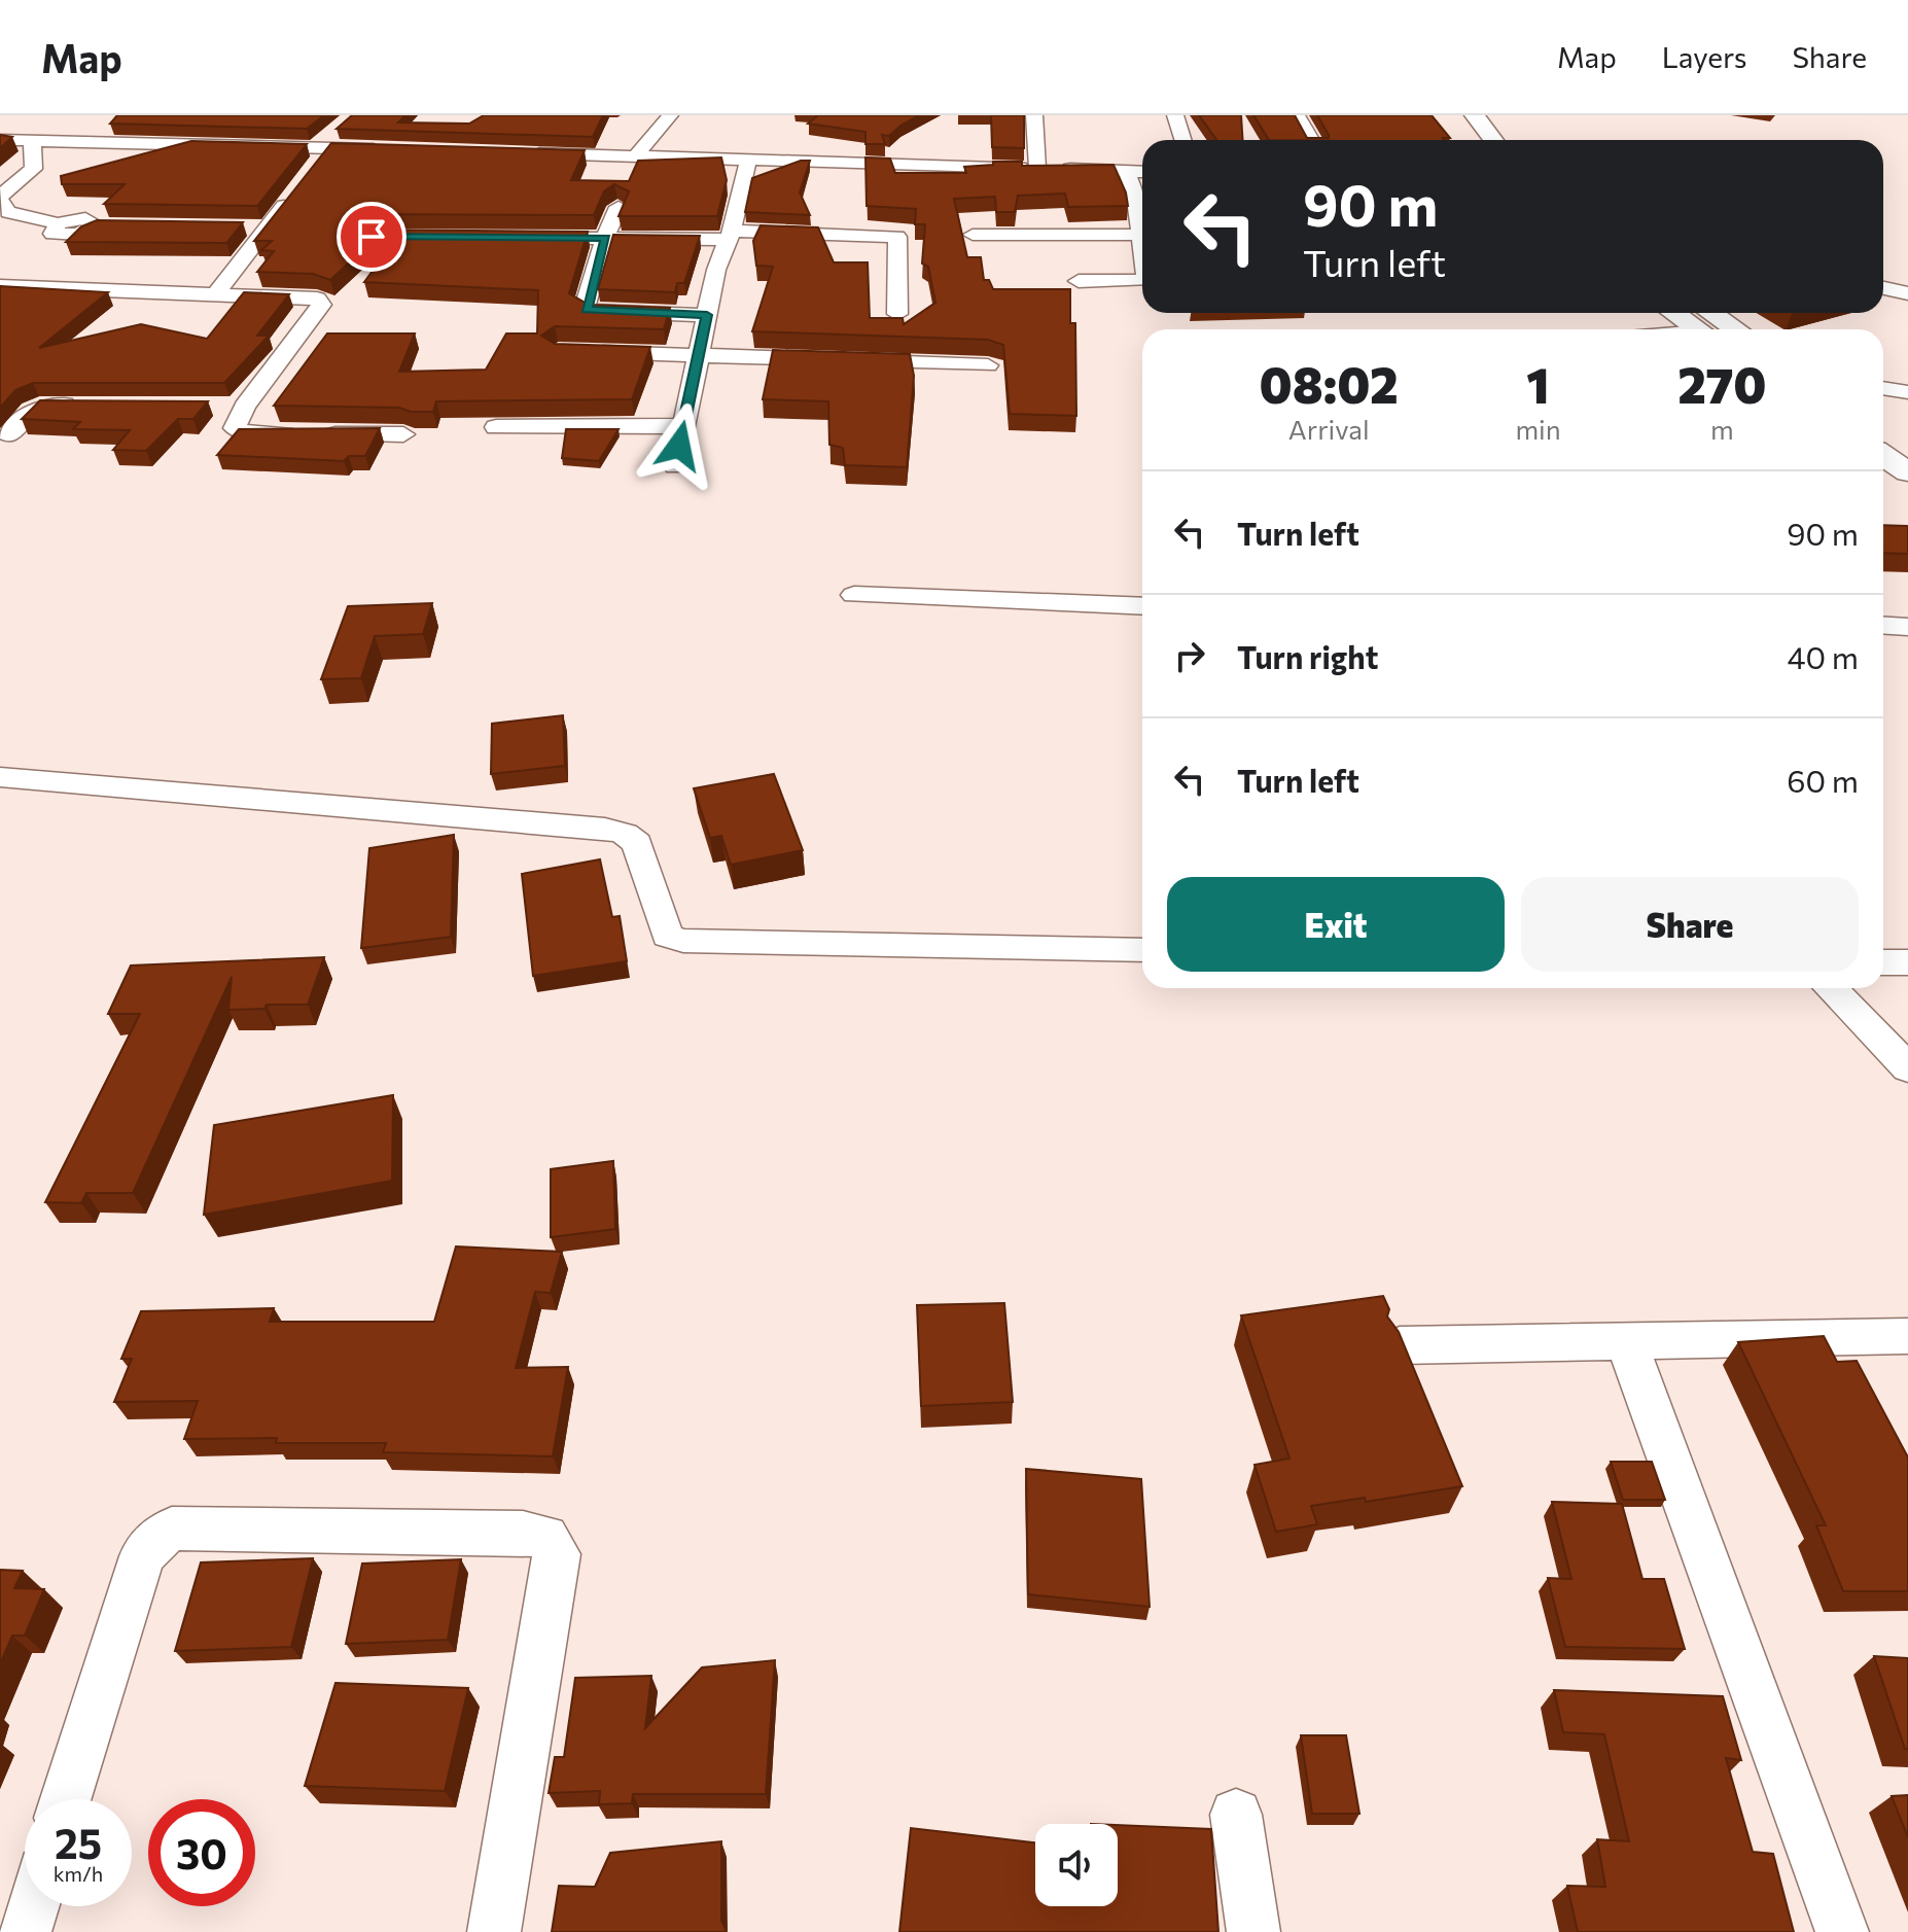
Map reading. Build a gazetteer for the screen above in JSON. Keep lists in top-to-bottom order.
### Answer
{
  "page": {
    "header": "Map",
    "nav": ["Map", "Layers", "Share"],
    "turn": ["90 m", "Turn left"],
    "eta": [
      "08:02",
      "Arrival",
      "1",
      "min",
      "270",
      "m"
    ],
    "list": [
      {
        "name": "Turn left",
        "value": "90 m"
      },
      {
        "name": "Turn right",
        "value": "40 m"
      },
      {
        "name": "Turn left",
        "value": "60 m"
      }
    ],
    "buttons": ["Exit", "Share"],
    "speed": "25 km/h",
    "limit": "30"
  }
}
